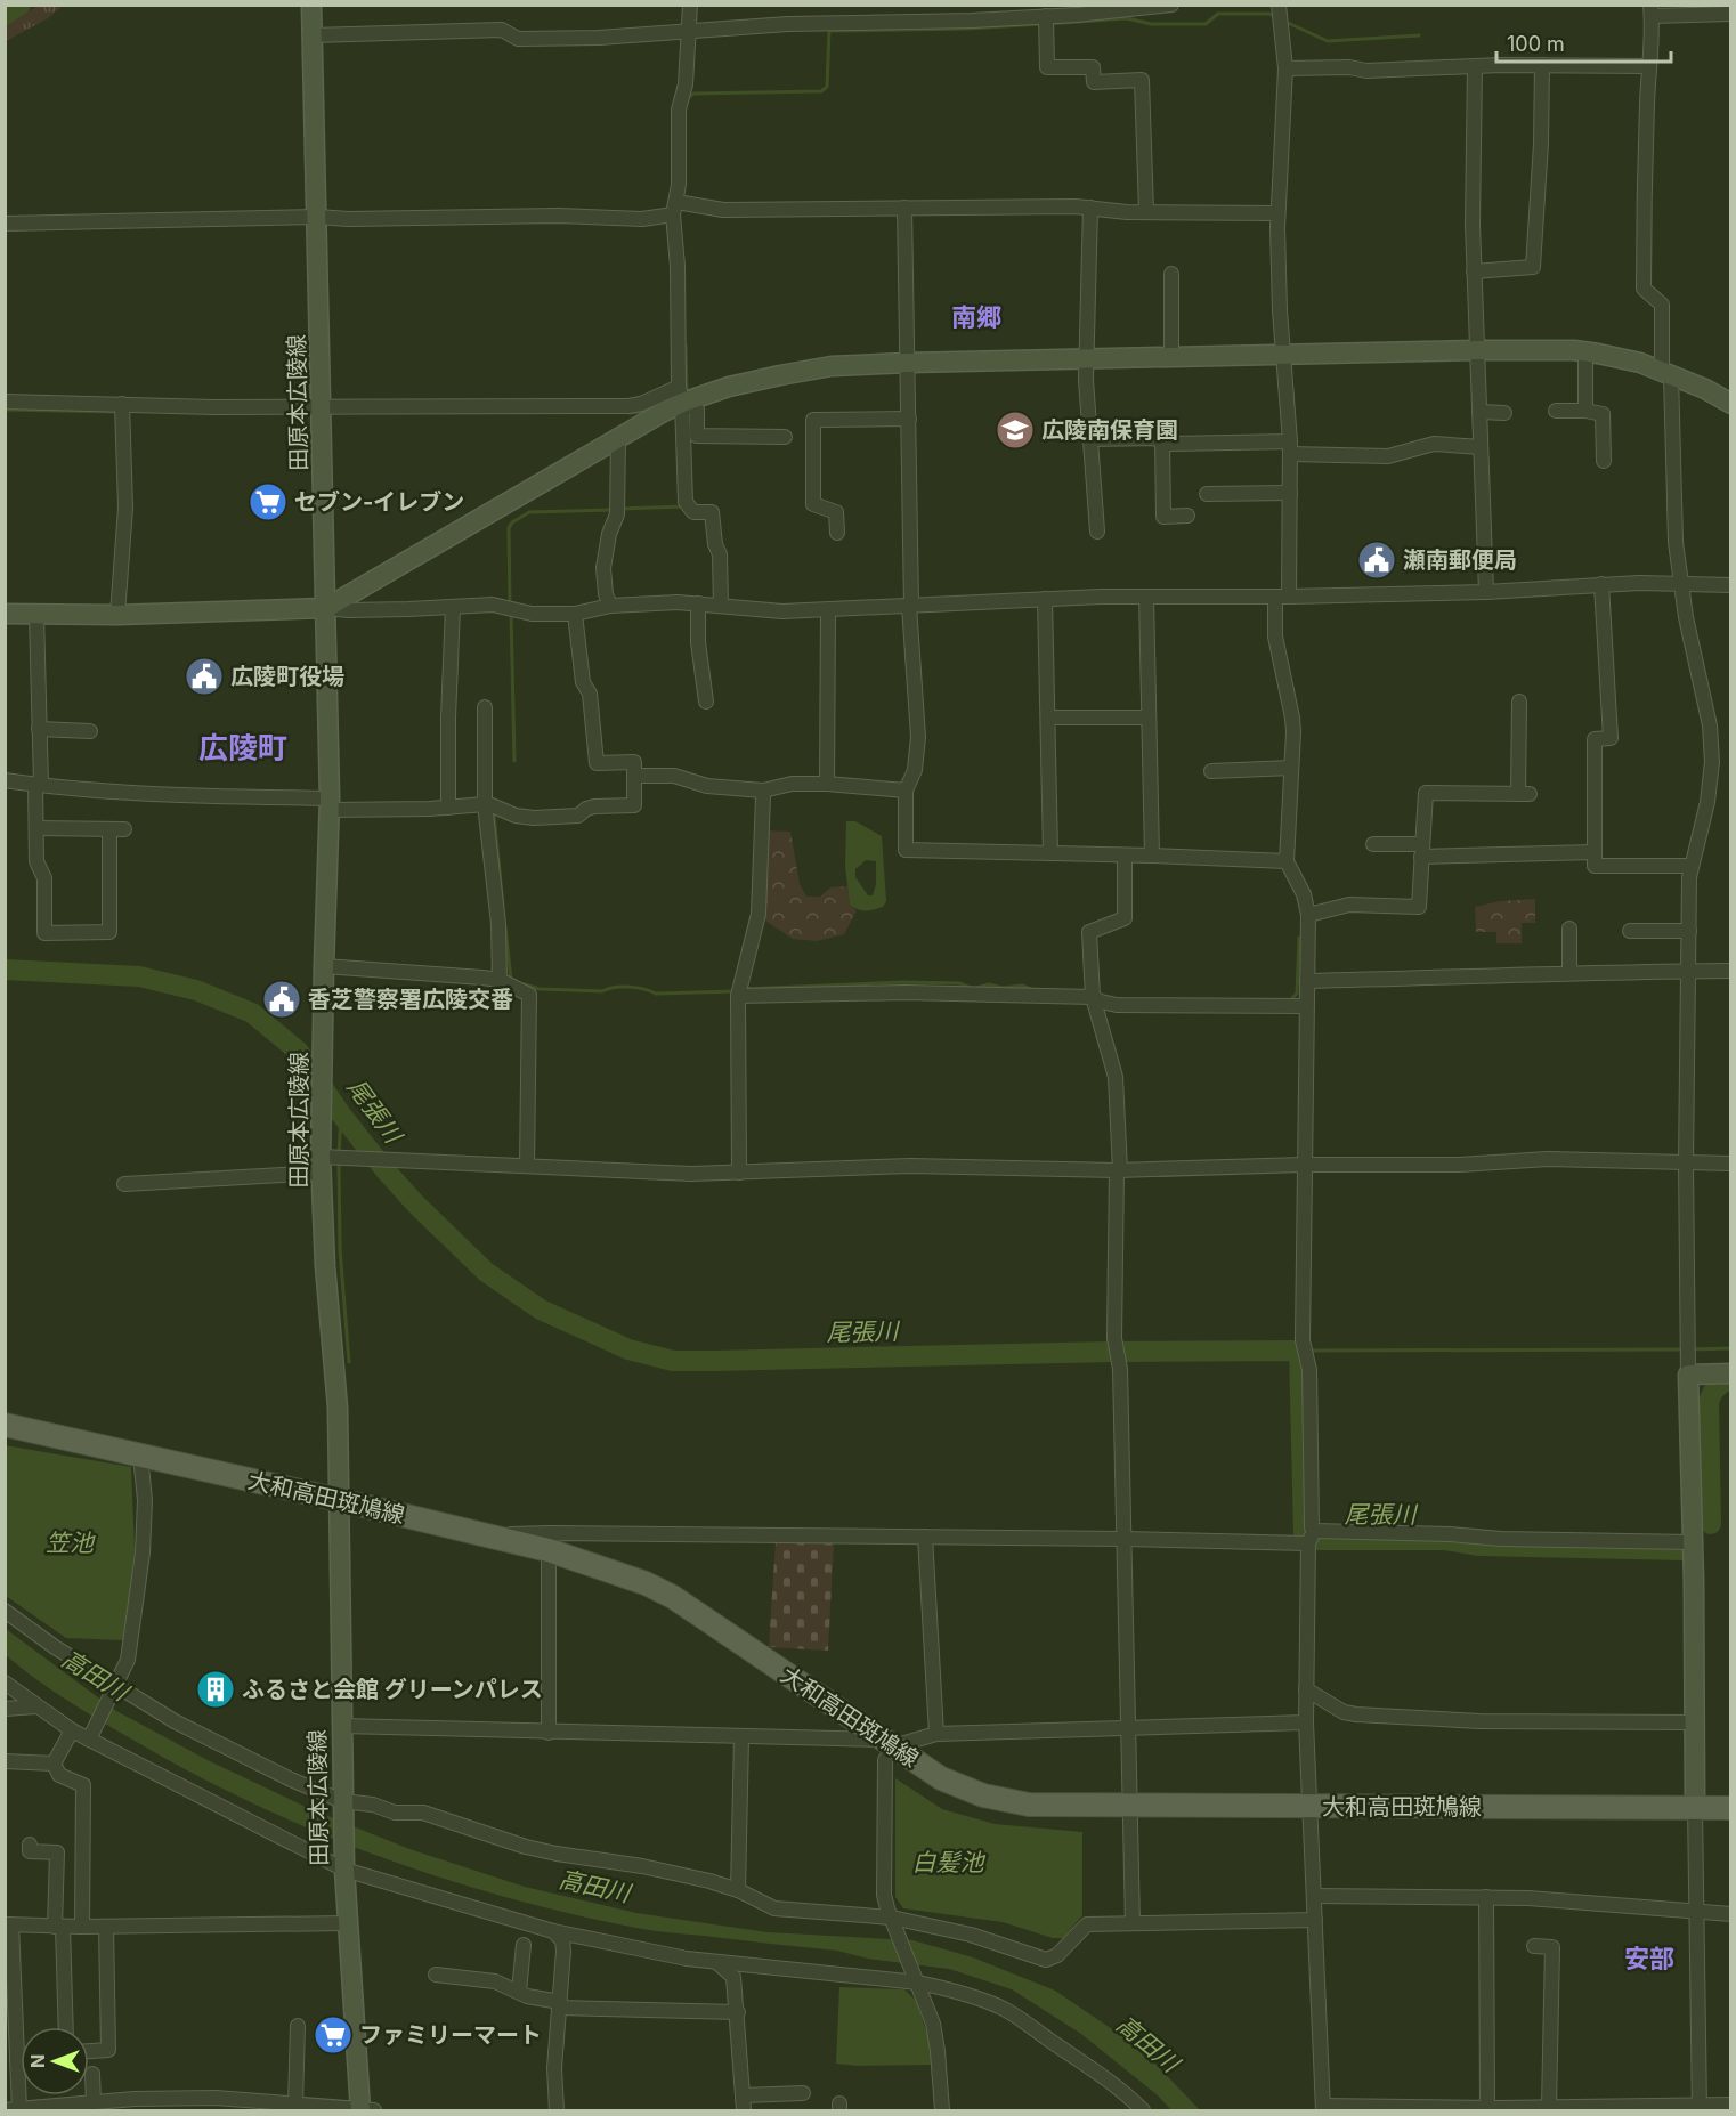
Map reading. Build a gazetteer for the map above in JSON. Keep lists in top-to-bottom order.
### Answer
{
  "streets": {
    "main road": ["大和高田斑鳩線"],
    "street": ["田原本広陵線"]
  },
  "crossings": [
    ["田原本広陵線", "大和高田斑鳩線"]
  ],
  "districts": ["南郷", "広陵町", "安部"],
  "water": [
    "尾張川",
    "笠池",
    "高田川",
    "白髪池"
  ],
  "places": {
    "school or university": ["広陵南保育園"],
    "supermarket": ["セブン-イレブン", "ファミリーマート"],
    "public building": ["瀬南郵便局", "広陵町役場", "香芝警察署広陵交番"],
    "building": ["ふるさと会館 グリーンパレス"]
  },
  "scale_bar": "100 m",
  "north": "left"
}
